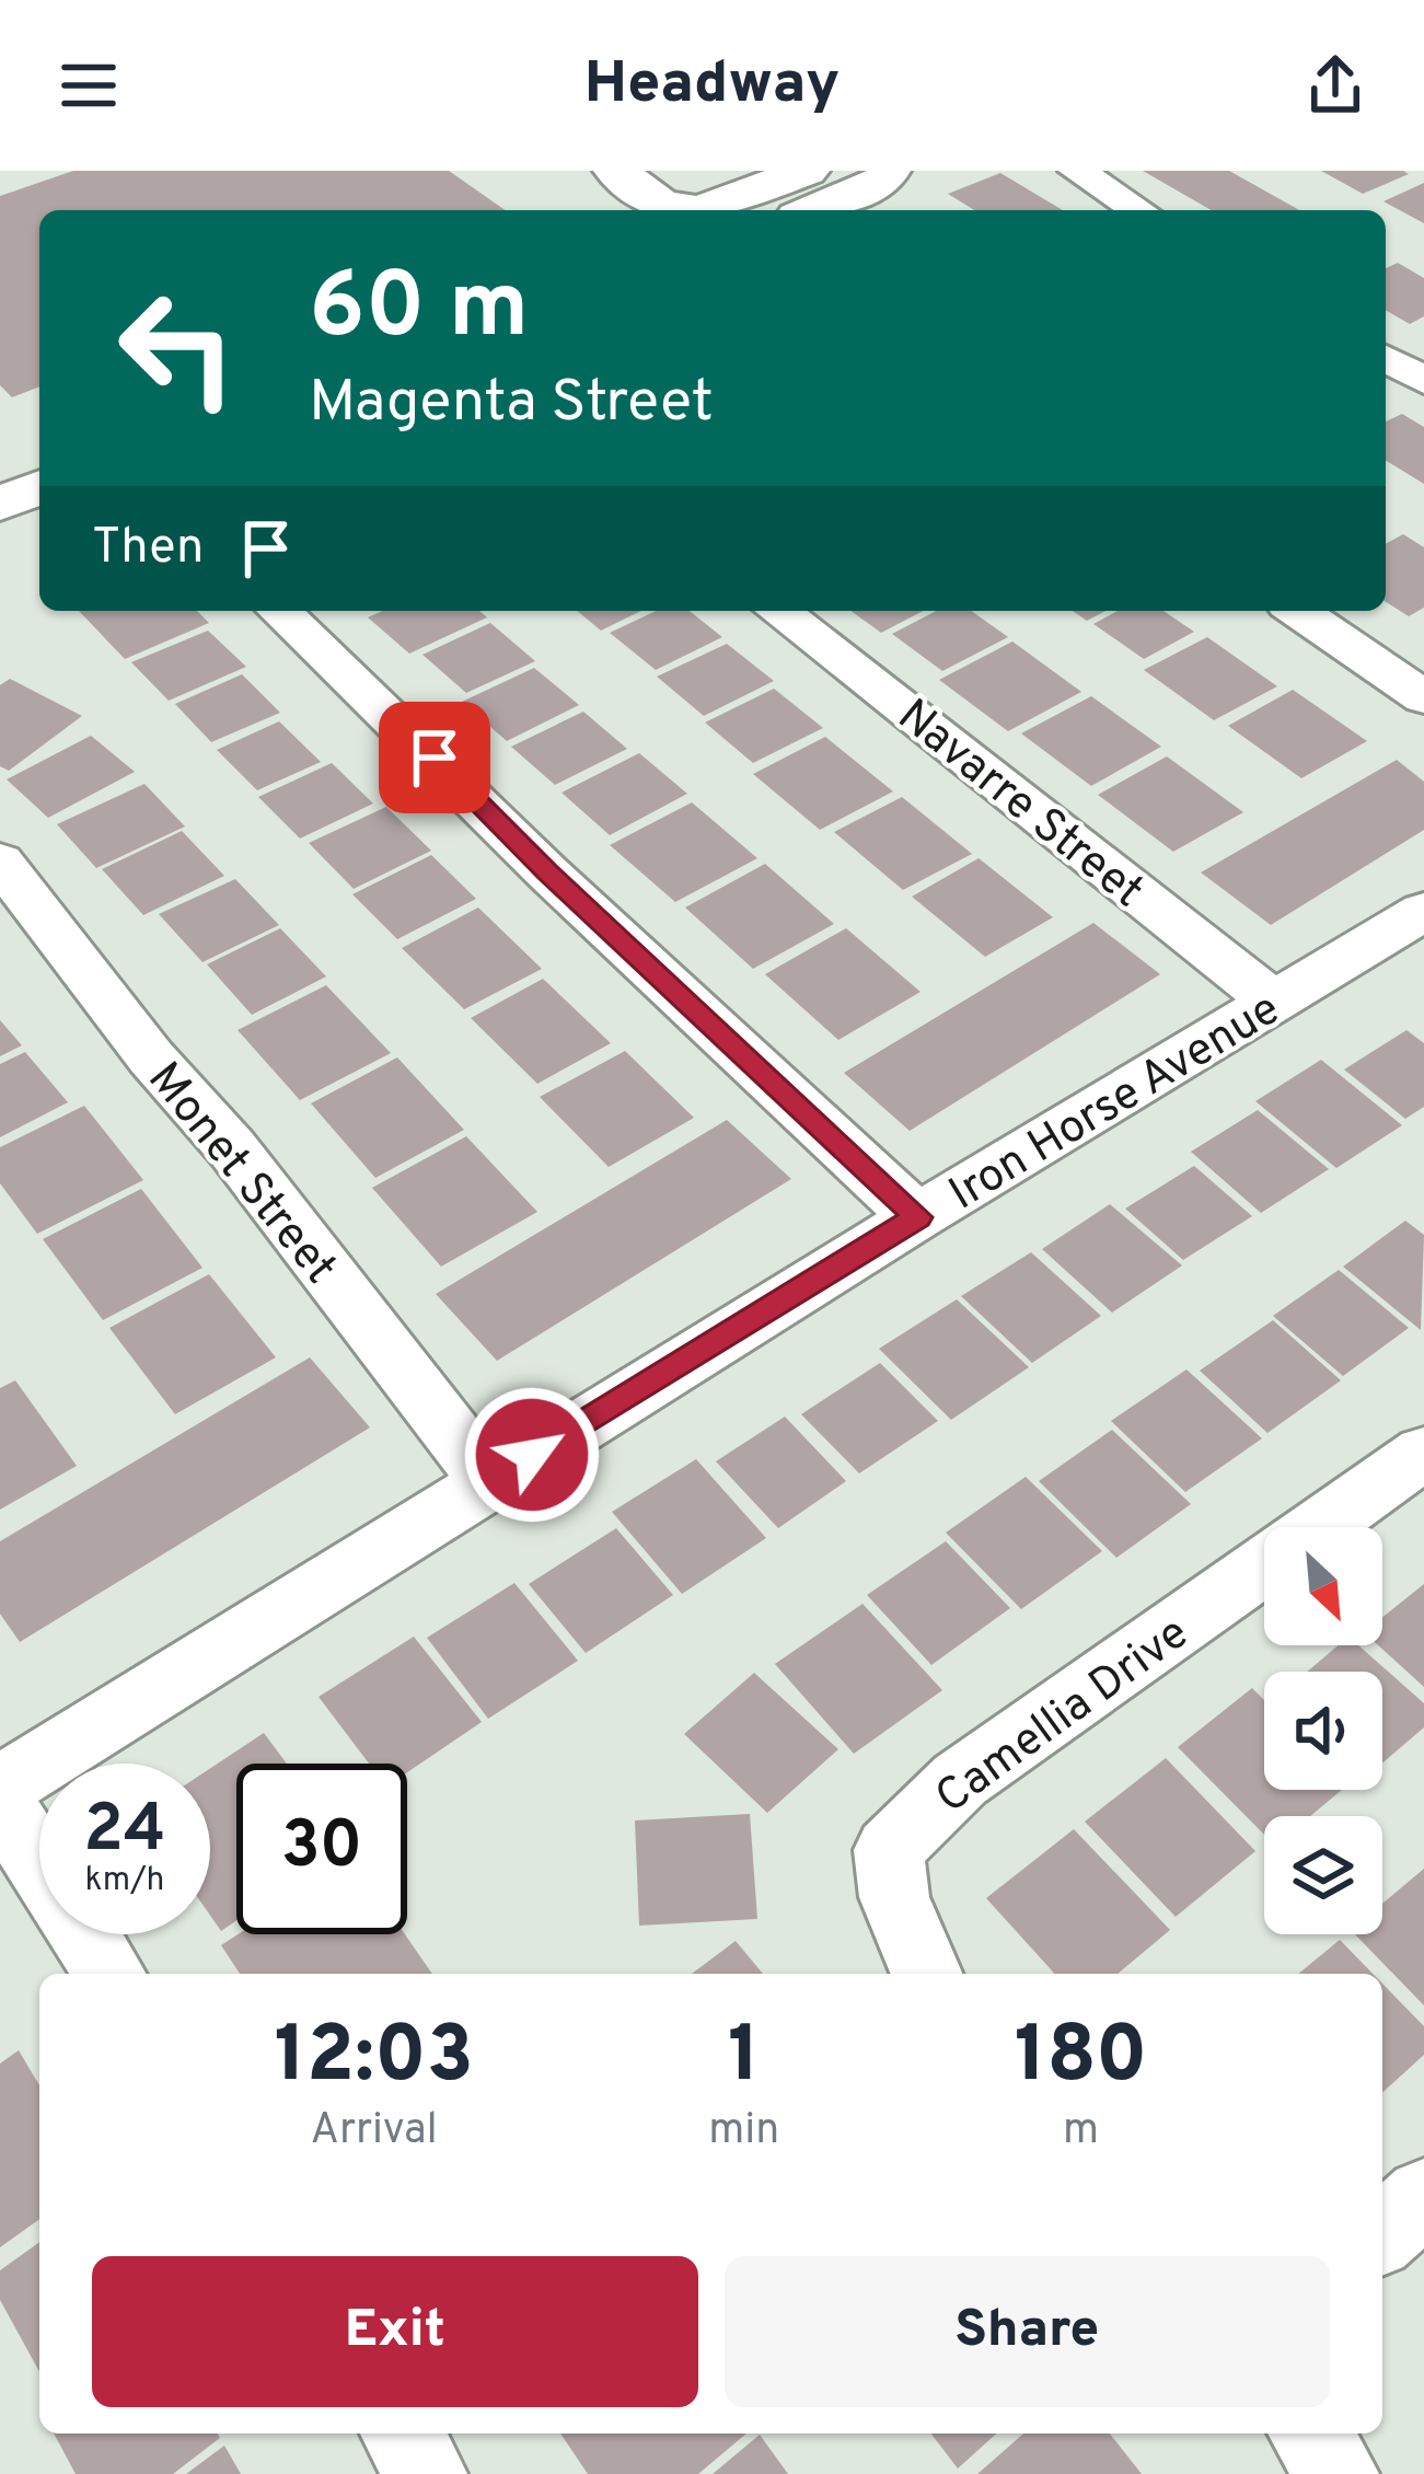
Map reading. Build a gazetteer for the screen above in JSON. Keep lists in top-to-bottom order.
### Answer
{
  "streets": {
    "street": [
      "Navarre Street",
      "Iron Horse Avenue",
      "Monet Street",
      "Camellia Drive"
    ]
  },
  "crossings": [
    ["Navarre Street", "Iron Horse Avenue"],
    ["Iron Horse Avenue", "Monet Street"]
  ],
  "north": "bottom right",
  "page": {
    "header": "Headway",
    "turn": ["60 m", "Magenta Street"],
    "then": "Then",
    "speed": "24 km/h",
    "limit": "30",
    "eta": [
      "12:03",
      "Arrival",
      "1",
      "min",
      "180",
      "m"
    ],
    "buttons": ["Exit", "Share"]
  }
}
